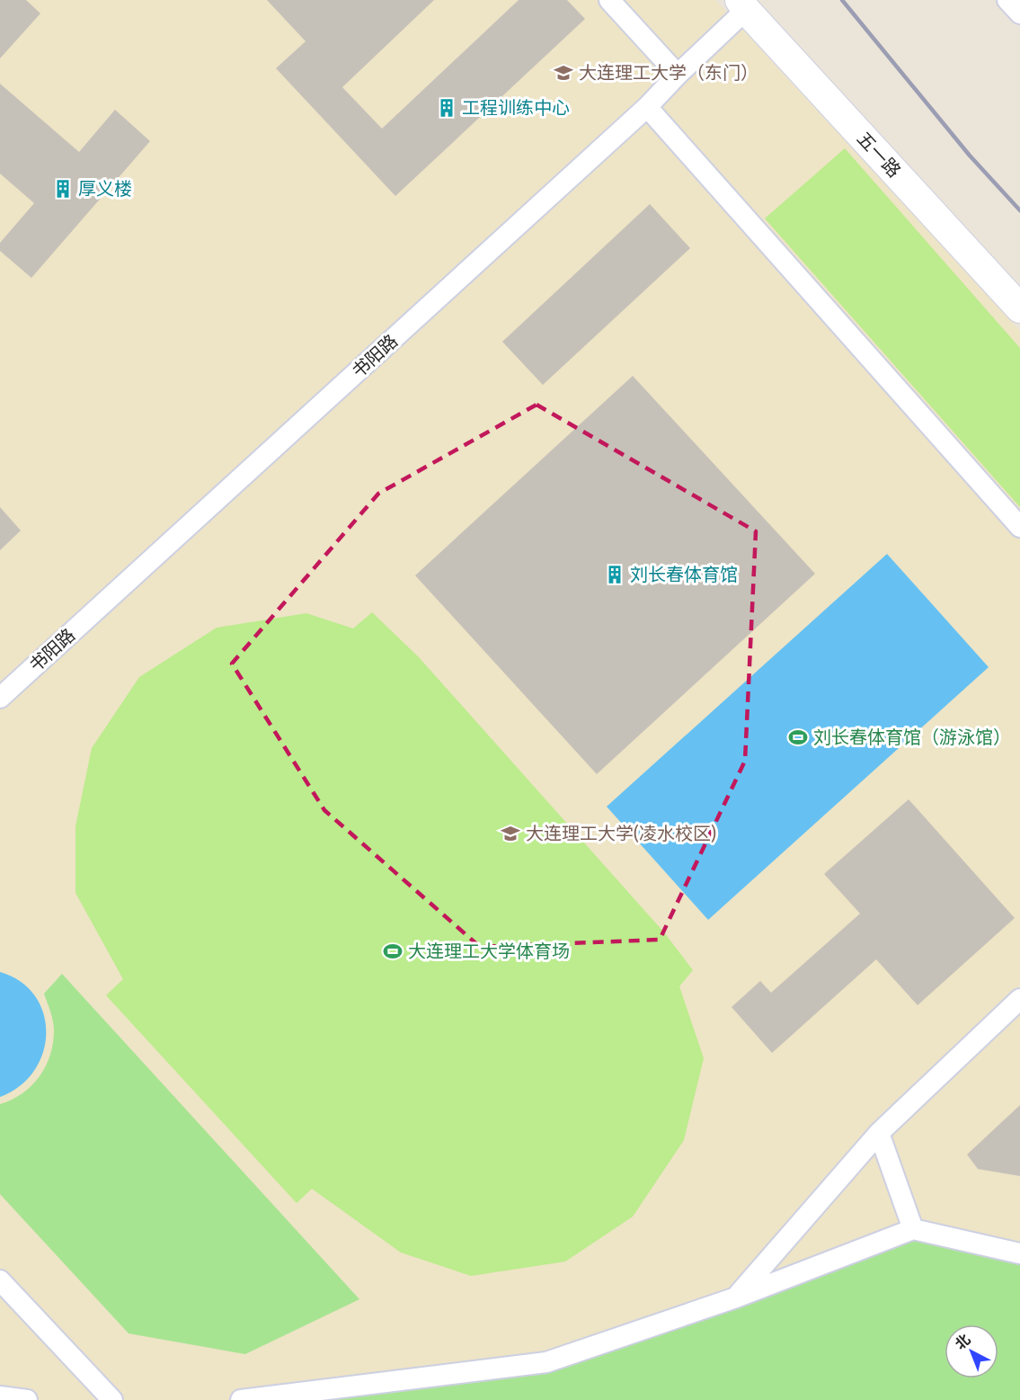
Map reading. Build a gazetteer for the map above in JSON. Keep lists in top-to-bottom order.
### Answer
{
  "streets": {
    "main road": ["五一路"],
    "street": ["书阳路"]
  },
  "crossings": [
    ["五一路", "书阳路"]
  ],
  "places": {
    "school or university": ["大连理工大学（东门）", "大连理工大学(凌水校区)"],
    "building": ["工程训练中心", "厚义楼", "刘长春体育馆"],
    "sports": ["刘长春体育馆（游泳馆）", "大连理工大学体育场"]
  },
  "north": "top left"
}
